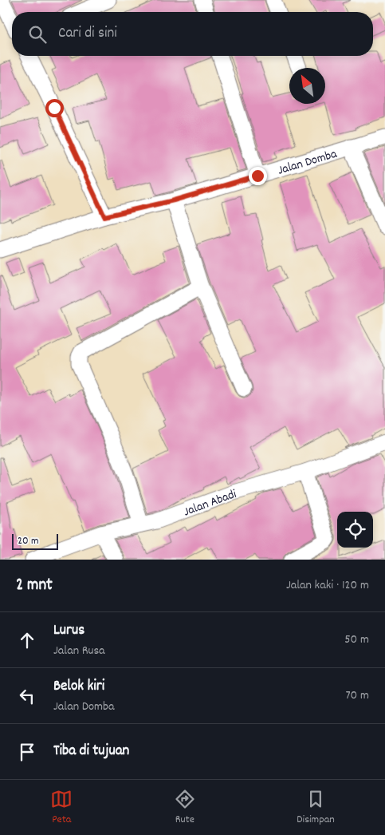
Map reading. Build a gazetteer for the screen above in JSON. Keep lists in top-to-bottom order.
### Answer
{
  "streets": {
    "street": ["Jalan Domba", "Jalan Abadi"]
  },
  "scale_bar": "20 m",
  "north": "top left",
  "page": {
    "search": "Cari di sini",
    "scale": "20 m",
    "heading": ["2 mnt", "Jalan kaki · 120 m"],
    "list": [
      ["Lurus", "Jalan Rusa", "50 m"],
      ["Belok kiri", "Jalan Domba", "70 m"],
      "Tiba di tujuan"
    ],
    "nav": ["Peta", "Rute", "Disimpan"]
  }
}
